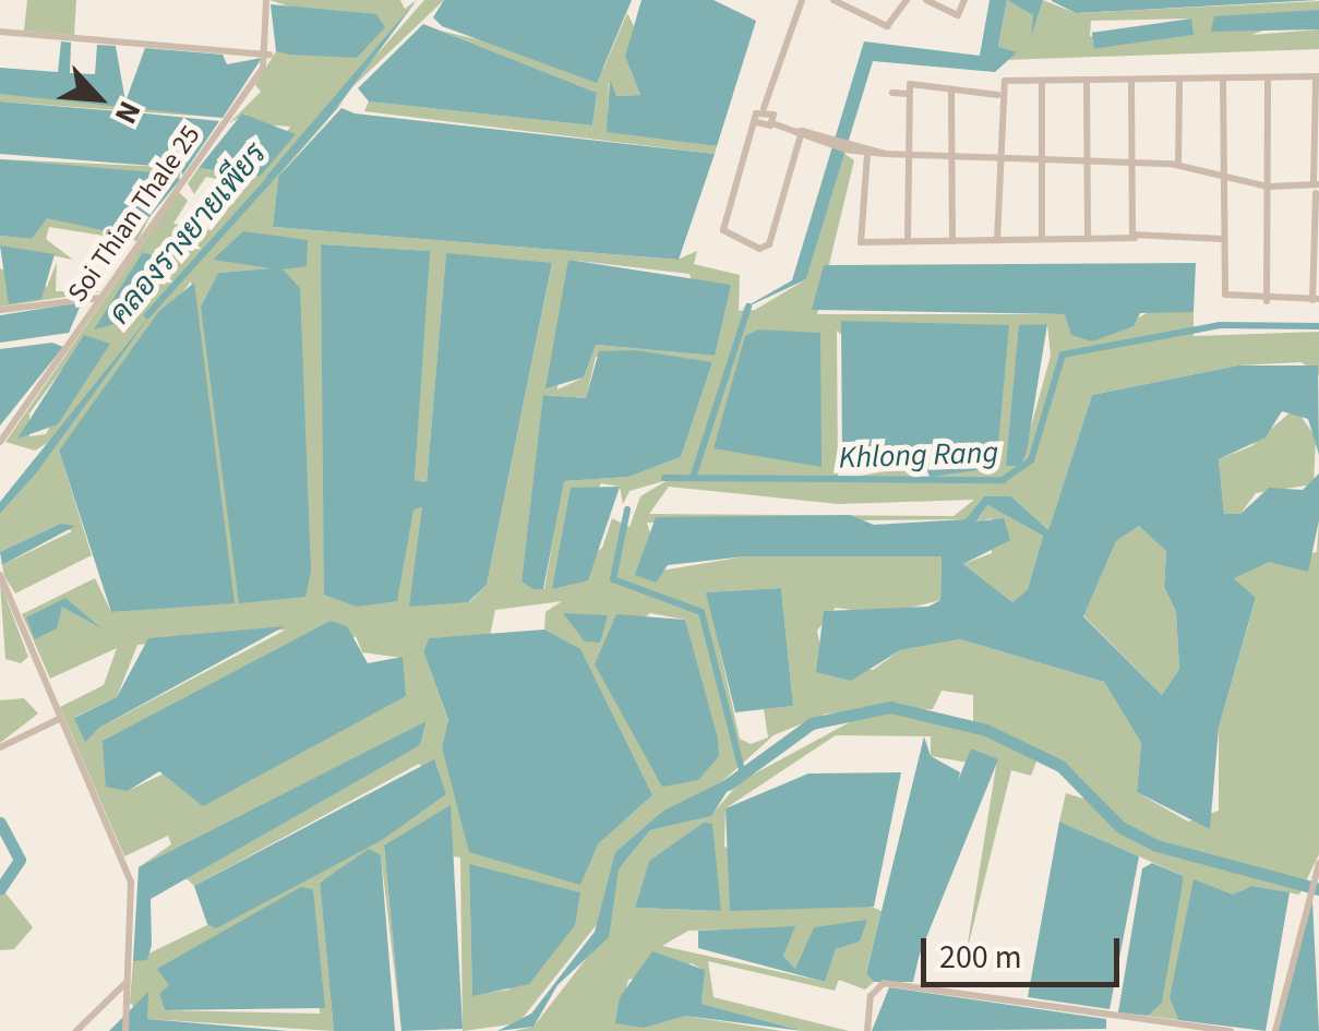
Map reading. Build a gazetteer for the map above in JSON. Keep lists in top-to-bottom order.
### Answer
{
  "streets": {
    "street": ["Soi Thian Thale 25"]
  },
  "water": ["คลองรางยายเพียร", "Khlong Rang"],
  "scale_bar": "200 m",
  "north": "bottom right"
}
